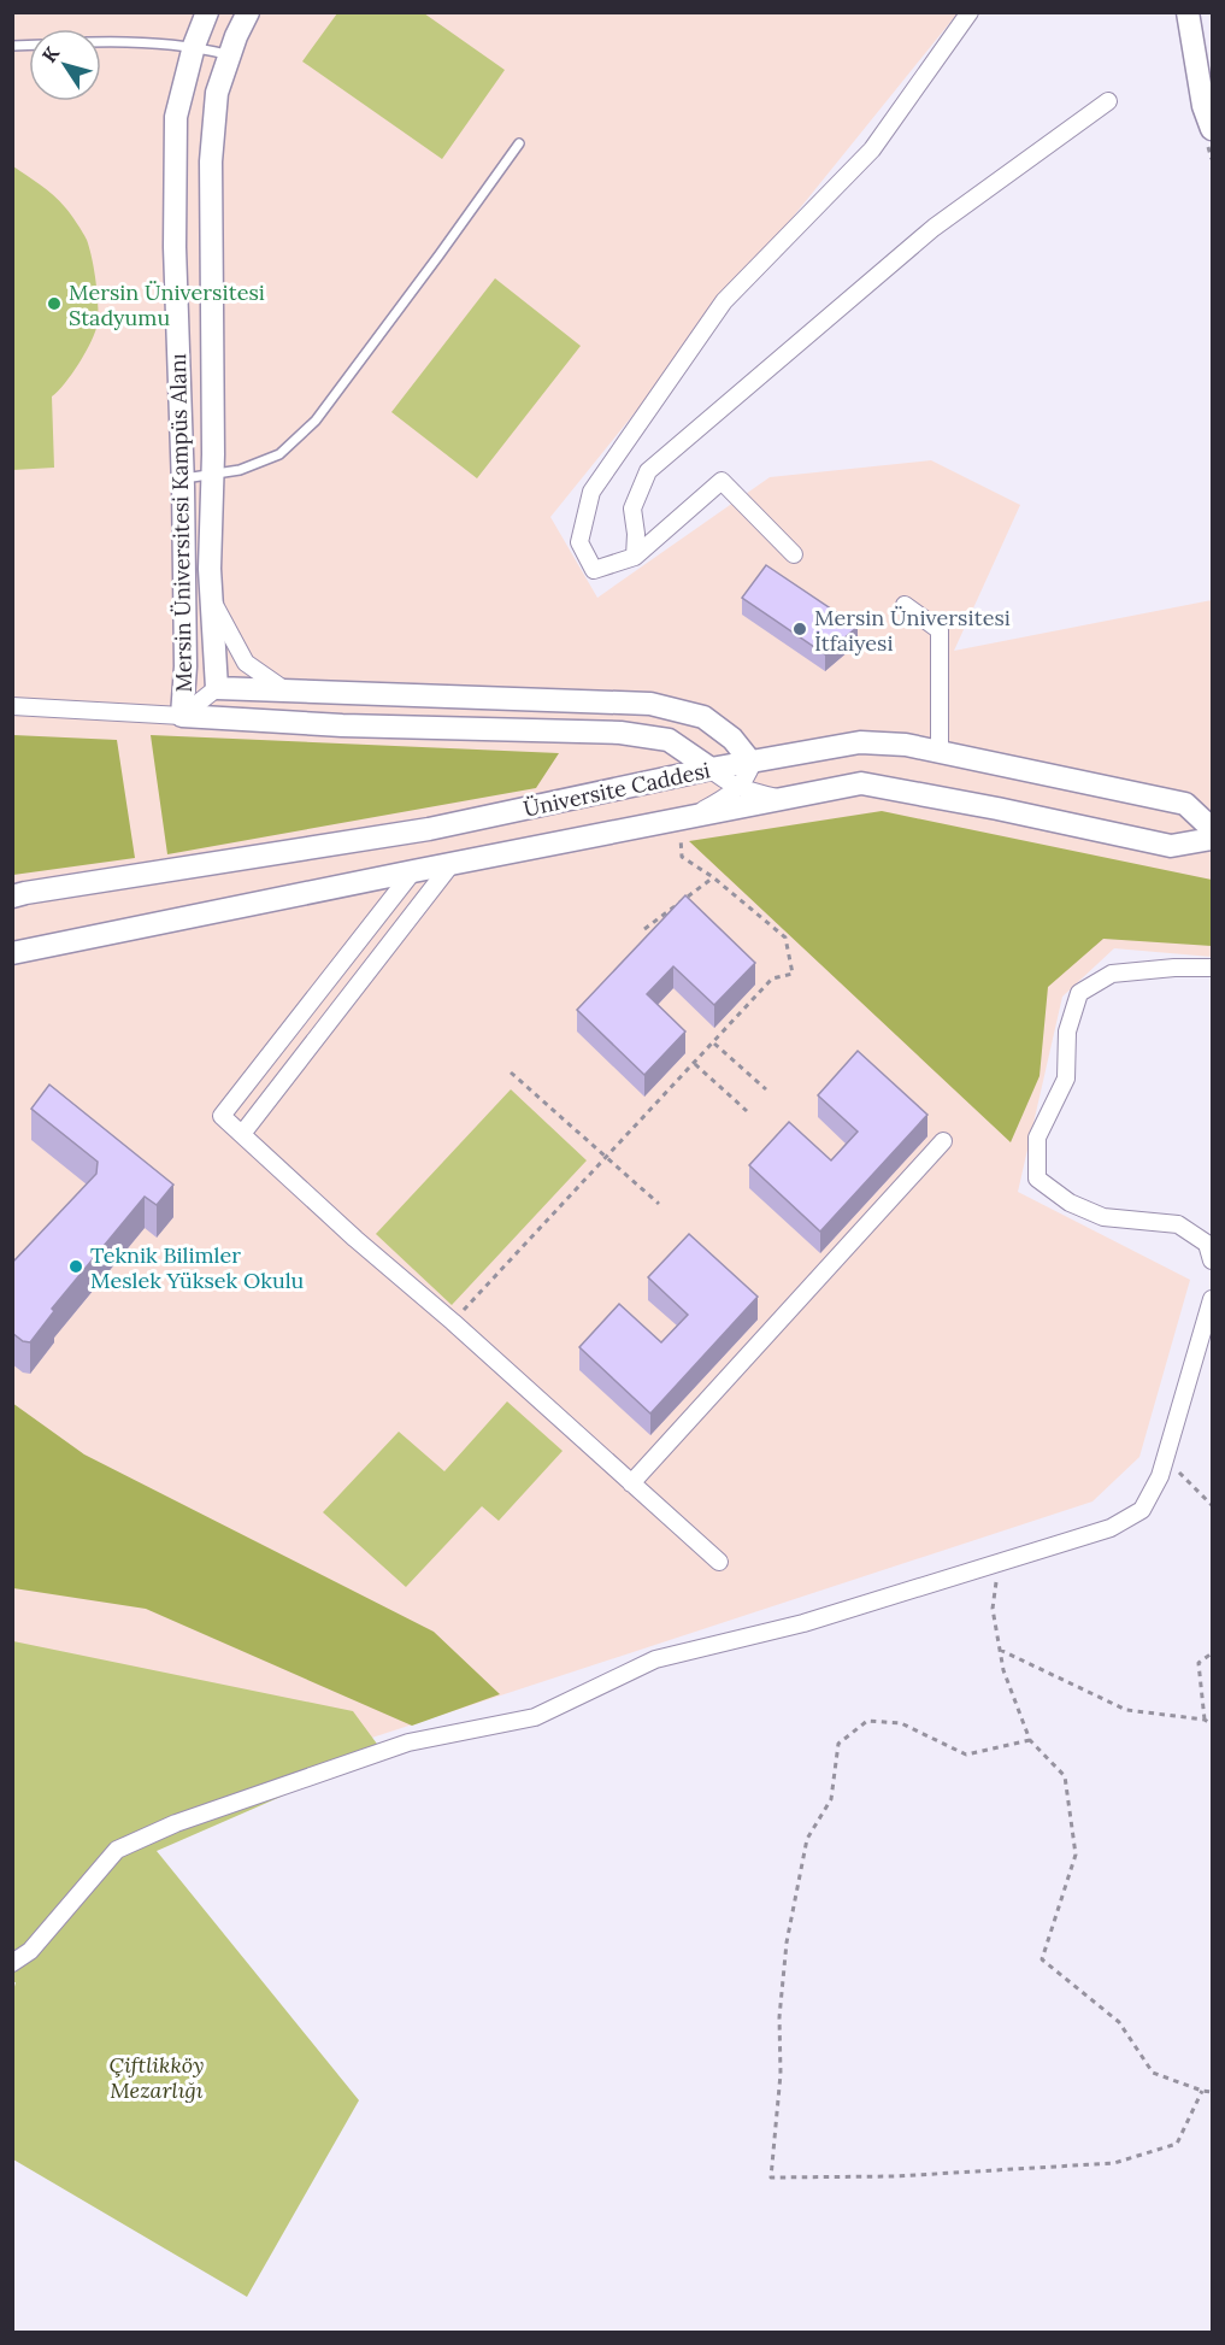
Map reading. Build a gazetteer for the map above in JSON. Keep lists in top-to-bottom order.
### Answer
{
  "streets": {
    "main road": ["Mersin Üniversitesi Kampüs Alanı", "Üniversite Caddesi"]
  },
  "crossings": [
    ["Mersin Üniversitesi Kampüs Alanı", "Üniversite Caddesi"]
  ],
  "parks": ["Çiftlikköy Mezarlığı"],
  "places": ["Mersin Üniversitesi Stadyumu", "Mersin Üniversitesi İtfaiyesi", "Teknik Bilimler Meslek Yüksek Okulu"],
  "north": "top left"
}
